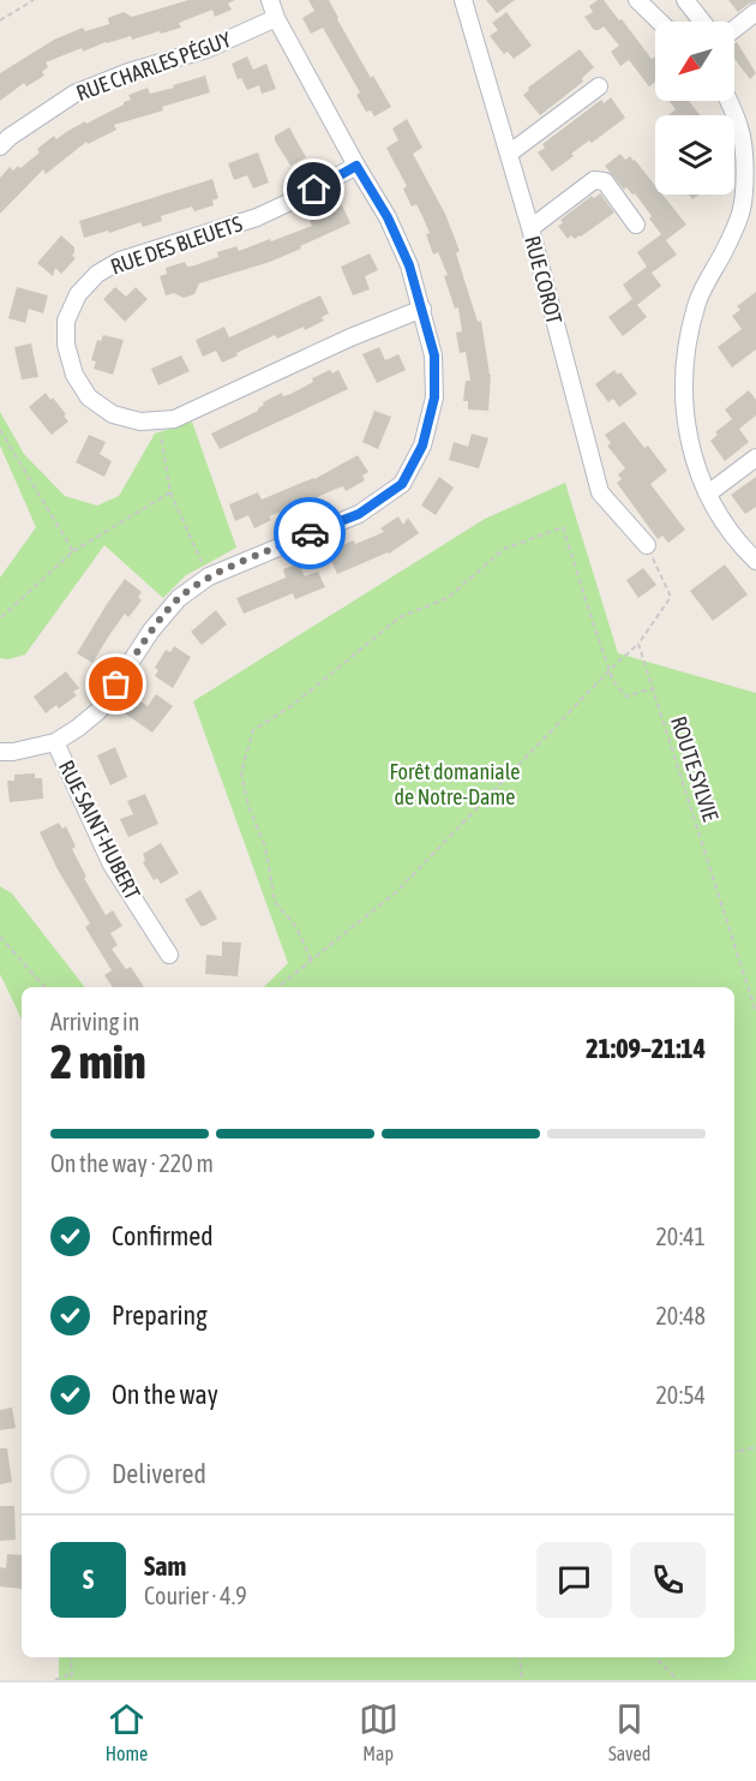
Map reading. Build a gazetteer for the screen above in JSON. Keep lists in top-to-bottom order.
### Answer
{
  "streets": {
    "street": [
      "RUE CHARLES PÉGUY",
      "RUE DES BLEUETS",
      "RUE COROT",
      "RUE SAINT-HUBERT"
    ],
    "path": ["ROUTE SYLVIE"]
  },
  "parks": ["Forêt domaniale de Notre-Dame"],
  "north": "bottom left",
  "page": {
    "heading": ["2 min", "Arriving in", "21:09–21:14"],
    "panel": ["Sam", "Courier · 4.9"],
    "bar": "On the way · 220 m",
    "list": [
      ["Confirmed", "20:41"],
      ["Preparing", "20:48"],
      ["On the way", "20:54"],
      "Delivered"
    ],
    "round": "S",
    "tabs": ["Home", "Map", "Saved"]
  }
}
